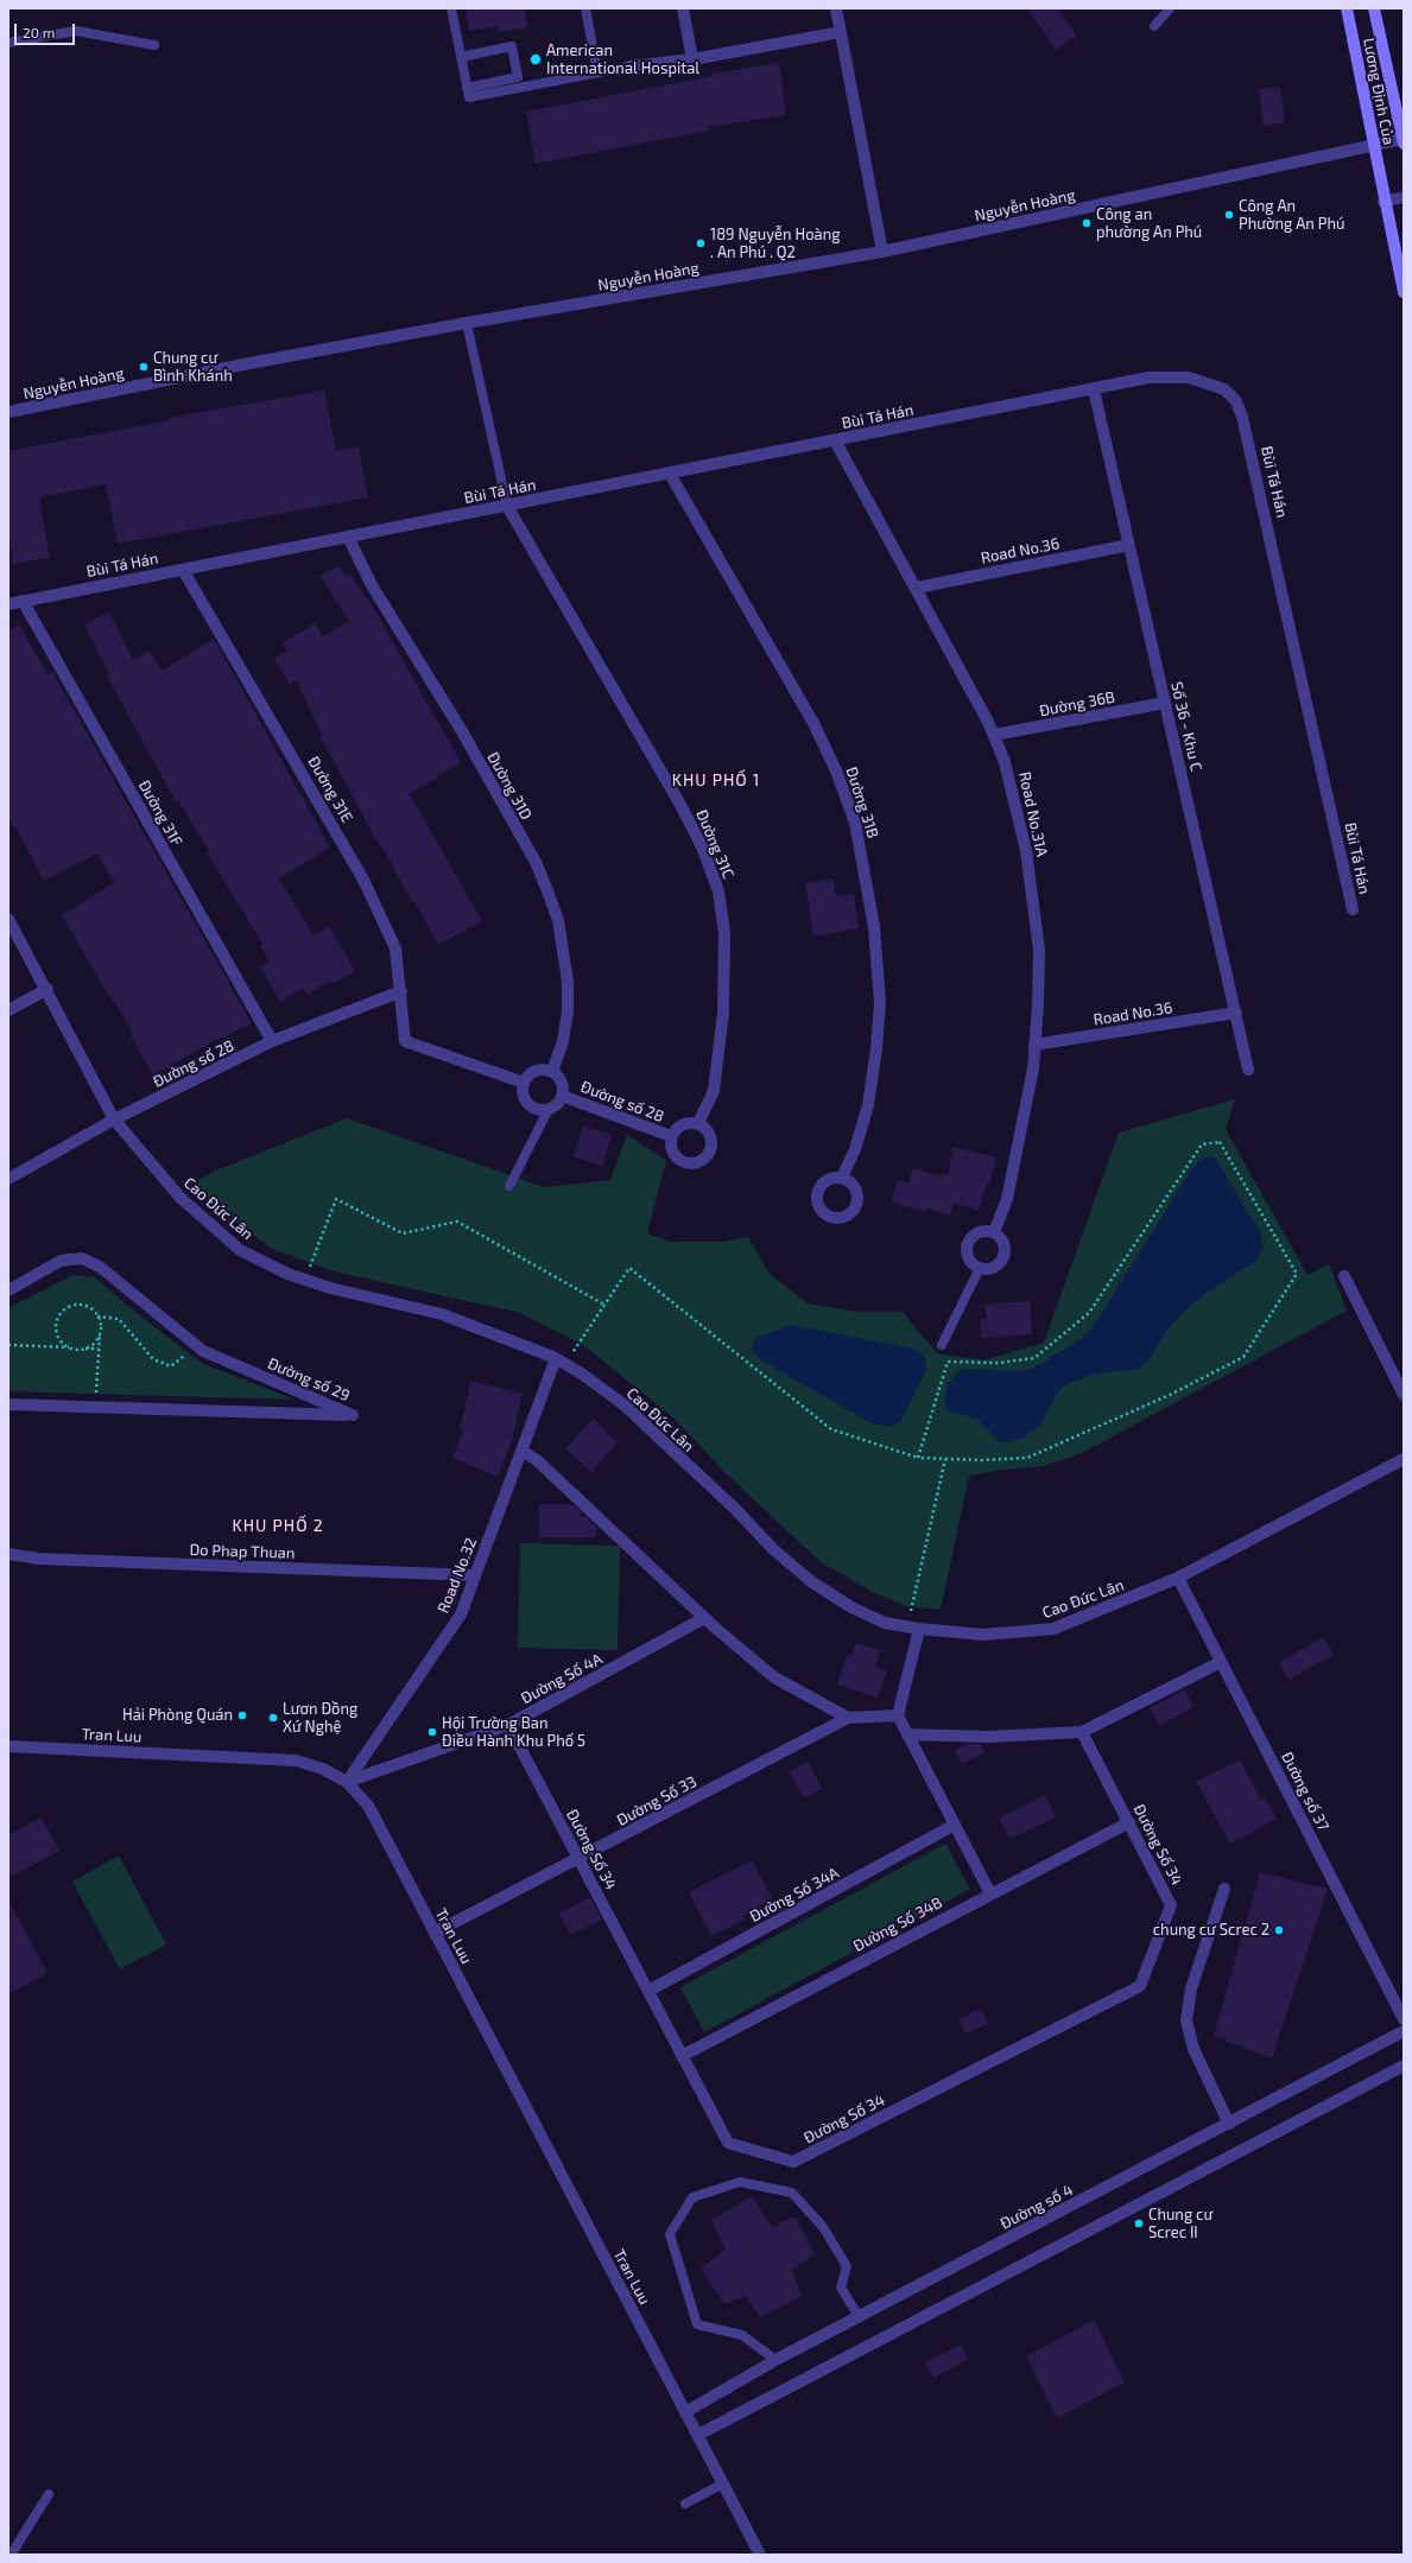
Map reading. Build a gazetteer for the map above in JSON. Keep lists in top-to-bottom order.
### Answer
{
  "streets": {
    "main road": ["Lương Định Của"],
    "street": [
      "Nguyễn Hoàng",
      "Bùi Tá Hán",
      "Road No.36",
      "Đường 36B",
      "Số 36 - Khu C",
      "Đường 31D",
      "Đường 31E",
      "Đường 31B",
      "Đường 31F",
      "Road No.31A",
      "Đường 31C",
      "Đường số 28",
      "Cao Đức Lân",
      "Đường số 29",
      "Do Phap Thuan",
      "Road No.32",
      "Đường Số 4A",
      "Tran Luu",
      "Đường số 37",
      "Đường Số 33",
      "Đường Số 34",
      "Đường Số 34A",
      "Đường Số 34B",
      "Đường số 4"
    ]
  },
  "crossings": [
    ["Lương Định Của", "Nguyễn Hoàng"],
    ["Bùi Tá Hán", "Số 36 - Khu C"],
    ["Bùi Tá Hán", "Đường 31D"],
    ["Bùi Tá Hán", "Đường 31E"],
    ["Bùi Tá Hán", "Đường 31B"],
    ["Bùi Tá Hán", "Đường 31F"],
    ["Bùi Tá Hán", "Road No.31A"],
    ["Bùi Tá Hán", "Đường 31C"],
    ["Road No.36", "Số 36 - Khu C"],
    ["Road No.36", "Road No.31A"],
    ["Đường 36B", "Số 36 - Khu C"],
    ["Đường 36B", "Road No.31A"],
    ["Đường 31D", "Đường 31E"],
    ["Đường 31D", "Đường số 28"],
    ["Đường 31E", "Đường số 28"],
    ["Đường 31F", "Đường số 28"],
    ["Đường 31C", "Đường số 28"],
    ["Đường số 28", "Cao Đức Lân"],
    ["Cao Đức Lân", "Road No.32"],
    ["Cao Đức Lân", "Đường số 37"],
    ["Do Phap Thuan", "Road No.32"],
    ["Road No.32", "Đường Số 4A"],
    ["Road No.32", "Tran Luu"],
    ["Đường Số 4A", "Tran Luu"],
    ["Đường Số 4A", "Đường Số 34"],
    ["Tran Luu", "Đường Số 33"],
    ["Tran Luu", "Đường số 4"],
    ["Đường Số 33", "Đường Số 34"],
    ["Đường Số 34", "Đường Số 34A"],
    ["Đường Số 34", "Đường Số 34B"]
  ],
  "districts": ["KHU PHỐ 1", "KHU PHỐ 2"],
  "places": [
    "American International Hospital",
    "Công An Phường An Phú",
    "Công an phường An Phú",
    "189 Nguyễn Hoàng . An Phú . Q2",
    "Chung cư Bình Khánh",
    "Hải Phòng Quán",
    "Lươn Đồng Xứ Nghệ",
    "Hội Trường Ban Điều Hành Khu Phố 5",
    "chung cư Screc 2",
    "Chung cư Screc II"
  ],
  "scale_bar": "20 m"
}
